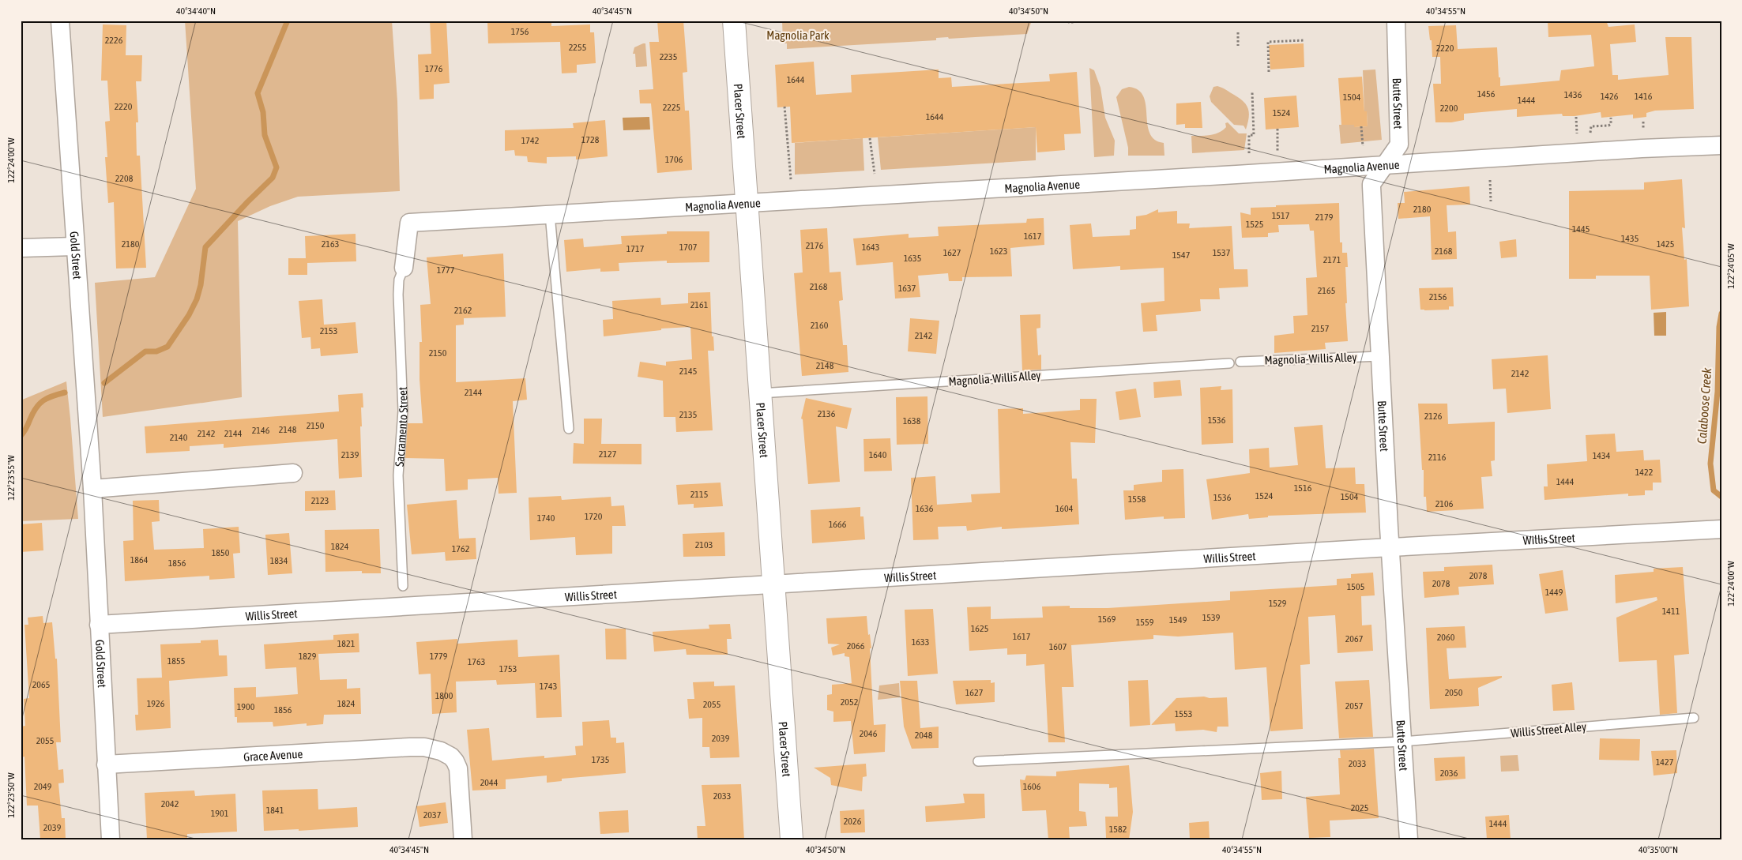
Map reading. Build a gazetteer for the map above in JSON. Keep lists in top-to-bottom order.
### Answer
{
  "streets": {
    "main road": ["Placer Street"],
    "street": [
      "Butte Street",
      "Magnolia Avenue",
      "Gold Street",
      "Willis Street",
      "Grace Avenue"
    ],
    "lane": ["Magnolia-Willis Alley", "Sacramento Street", "Willis Street Alley"]
  },
  "crossings": [
    ["Butte Street", "Magnolia Avenue"],
    ["Butte Street", "Magnolia-Willis Alley"],
    ["Butte Street", "Willis Street"],
    ["Butte Street", "Willis Street Alley"],
    ["Placer Street", "Magnolia Avenue"],
    ["Placer Street", "Magnolia-Willis Alley"],
    ["Placer Street", "Willis Street"],
    ["Magnolia Avenue", "Sacramento Street"],
    ["Gold Street", "Willis Street"],
    ["Gold Street", "Grace Avenue"]
  ],
  "water": ["Calaboose Creek"],
  "parks": ["Magnolia Park"],
  "house_numbers": [
    "1756",
    "2226",
    "2255",
    "2220",
    "2235",
    "1776",
    "1644",
    "1456",
    "1436",
    "1426",
    "1416",
    "1504",
    "1444",
    "2220",
    "2225",
    "2200",
    "1524",
    "1644",
    "1728",
    "1742",
    "1706",
    "2208",
    "2180",
    "1517",
    "2179",
    "1525",
    "1445",
    "1617",
    "1435",
    "2180",
    "2163",
    "1425",
    "2176",
    "1707",
    "1643",
    "1717",
    "1623",
    "2168",
    "1627",
    "1537",
    "1547",
    "1635",
    "2171",
    "1777",
    "2168",
    "1637",
    "2165",
    "2156",
    "2161",
    "2162",
    "2160",
    "2157",
    "2153",
    "2142",
    "2150",
    "2148",
    "2145",
    "2142",
    "2144",
    "2136",
    "2135",
    "2126",
    "1536",
    "1638",
    "2150",
    "2148",
    "2146",
    "2142",
    "2144",
    "2140",
    "2127",
    "2139",
    "1640",
    "1434",
    "2116",
    "1422",
    "1444",
    "1516",
    "2115",
    "1524",
    "1504",
    "1536",
    "1558",
    "2123",
    "2106",
    "1636",
    "1604",
    "1720",
    "1740",
    "1666",
    "2103",
    "1824",
    "1762",
    "1850",
    "1864",
    "1834",
    "1856",
    "2078",
    "2078",
    "1505",
    "1449",
    "1529",
    "1411",
    "1539",
    "1569",
    "1549",
    "1559",
    "1625",
    "1617",
    "2060",
    "2067",
    "1633",
    "1821",
    "2066",
    "1607",
    "1829",
    "1779",
    "1855",
    "1763",
    "1753",
    "2065",
    "1743",
    "1627",
    "2050",
    "1800",
    "2052",
    "1926",
    "1824",
    "2055",
    "2057",
    "1900",
    "1856",
    "1553",
    "2046",
    "2048",
    "2039",
    "2055",
    "1735",
    "1427",
    "2033",
    "2036",
    "2044",
    "2049",
    "1606",
    "2033",
    "2042",
    "2025",
    "1841",
    "1901",
    "2037",
    "2026",
    "1444",
    "2039",
    "1582"
  ],
  "coordinates": [
    "40°34'40\"N",
    "40°34'45\"N",
    "40°34'50\"N",
    "40°34'55\"N",
    "122°24'00\"W",
    "122°24'05\"W",
    "122°23'55\"W",
    "122°23'50\"W",
    "40°35'00\"N"
  ]
}
